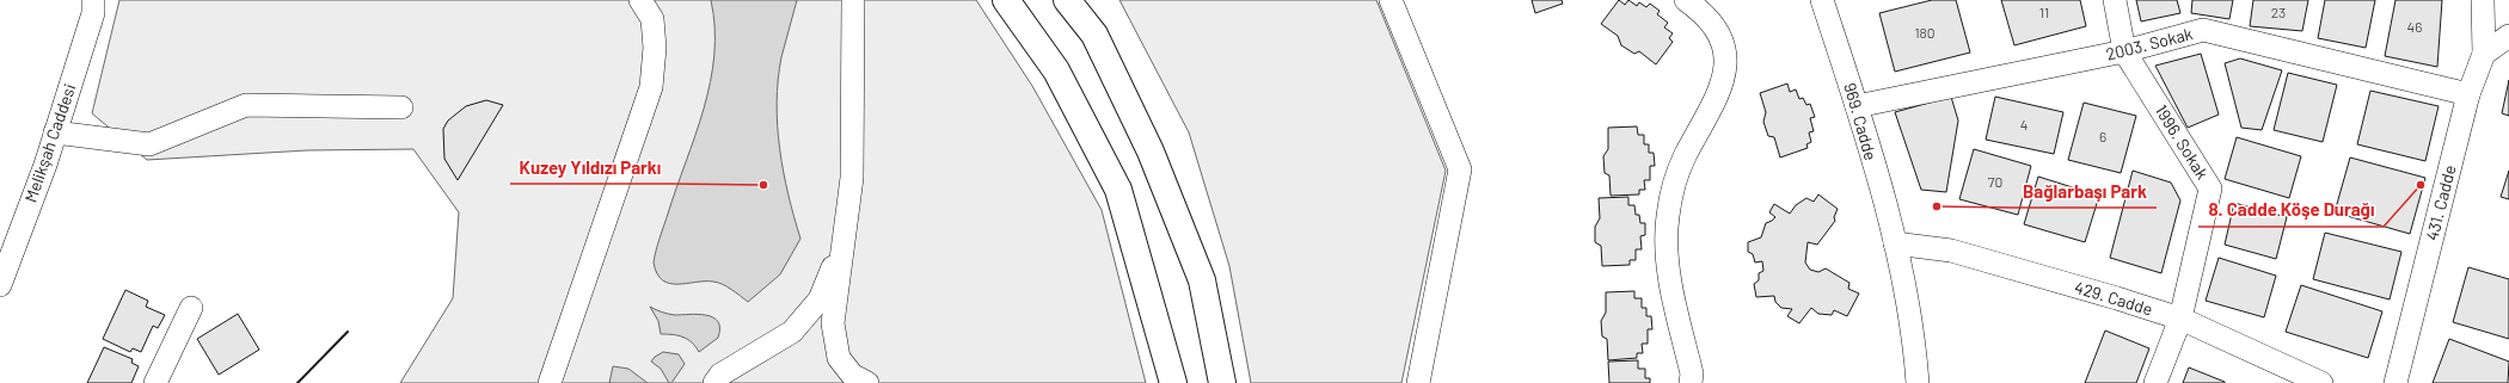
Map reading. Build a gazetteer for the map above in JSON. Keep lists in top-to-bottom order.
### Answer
{
  "streets": {
    "street": [
      "2003. Sokak",
      "969. Cadde",
      "1996. Sokak",
      "Melikşah Caddesi",
      "431. Cadde",
      "429. Cadde"
    ]
  },
  "crossings": [
    ["2003. Sokak", "969. Cadde"],
    ["2003. Sokak", "1996. Sokak"],
    ["2003. Sokak", "431. Cadde"],
    ["969. Cadde", "429. Cadde"],
    ["1996. Sokak", "429. Cadde"]
  ],
  "places": ["Kuzey Yıldızı Parkı", "8. Cadde Köşe Durağı", "Bağlarbaşı Park"],
  "house_numbers": [
    "11",
    "23",
    "46",
    "180",
    "4",
    "6",
    "70"
  ]
}
